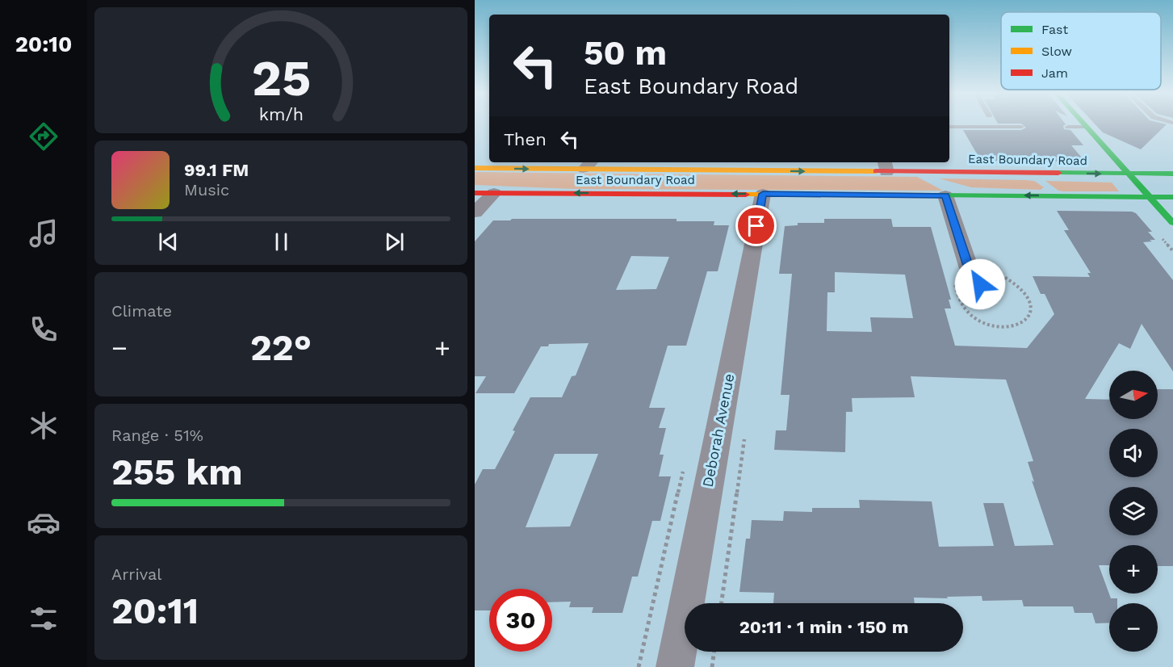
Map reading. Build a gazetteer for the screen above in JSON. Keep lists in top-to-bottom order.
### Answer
{
  "streets": {
    "main road": ["East Boundary Road"],
    "street": ["Deborah Avenue"]
  },
  "crossings": [
    ["East Boundary Road", "Deborah Avenue"]
  ],
  "legend": ["Fast", "Slow", "Jam"],
  "north": "right",
  "page": {
    "tabs": "20:10",
    "turn": ["50 m", "East Boundary Road"],
    "then": "Then",
    "song": ["99.1 FM", "Music"],
    "tile": [
      "Climate",
      ["Range · 51%", "255 km"],
      ["Arrival", "20:11"]
    ],
    "heat": ["−", "22°", "+"],
    "map_buttons": ["+", "−"],
    "limit": "30",
    "trip": "20:11 · 1 min · 150 m",
    "gauge": ["25", "km/h"]
  }
}
